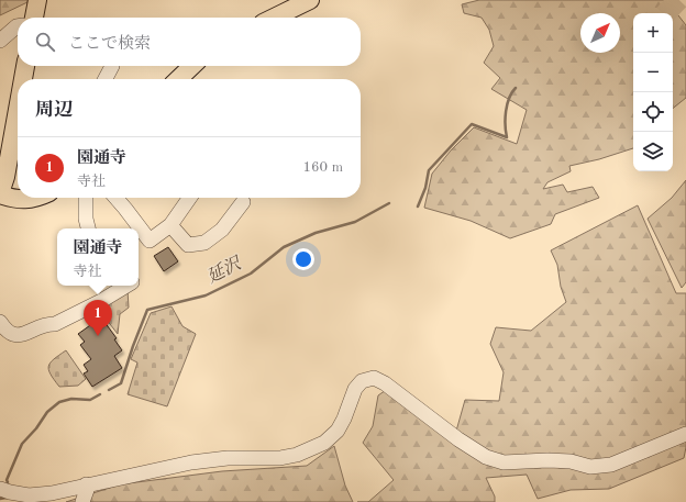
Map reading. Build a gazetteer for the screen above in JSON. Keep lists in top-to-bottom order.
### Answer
{
  "water": ["延沢"],
  "north": "top right",
  "page": {
    "map_buttons": ["+", "−"],
    "search": "ここで検索",
    "heading": "周辺",
    "list": [
      {
        "mark": "1",
        "name": "園通寺",
        "note": "寺社",
        "value": "160 m"
      }
    ],
    "popup": ["園通寺", "寺社"],
    "pins": "1"
  }
}
